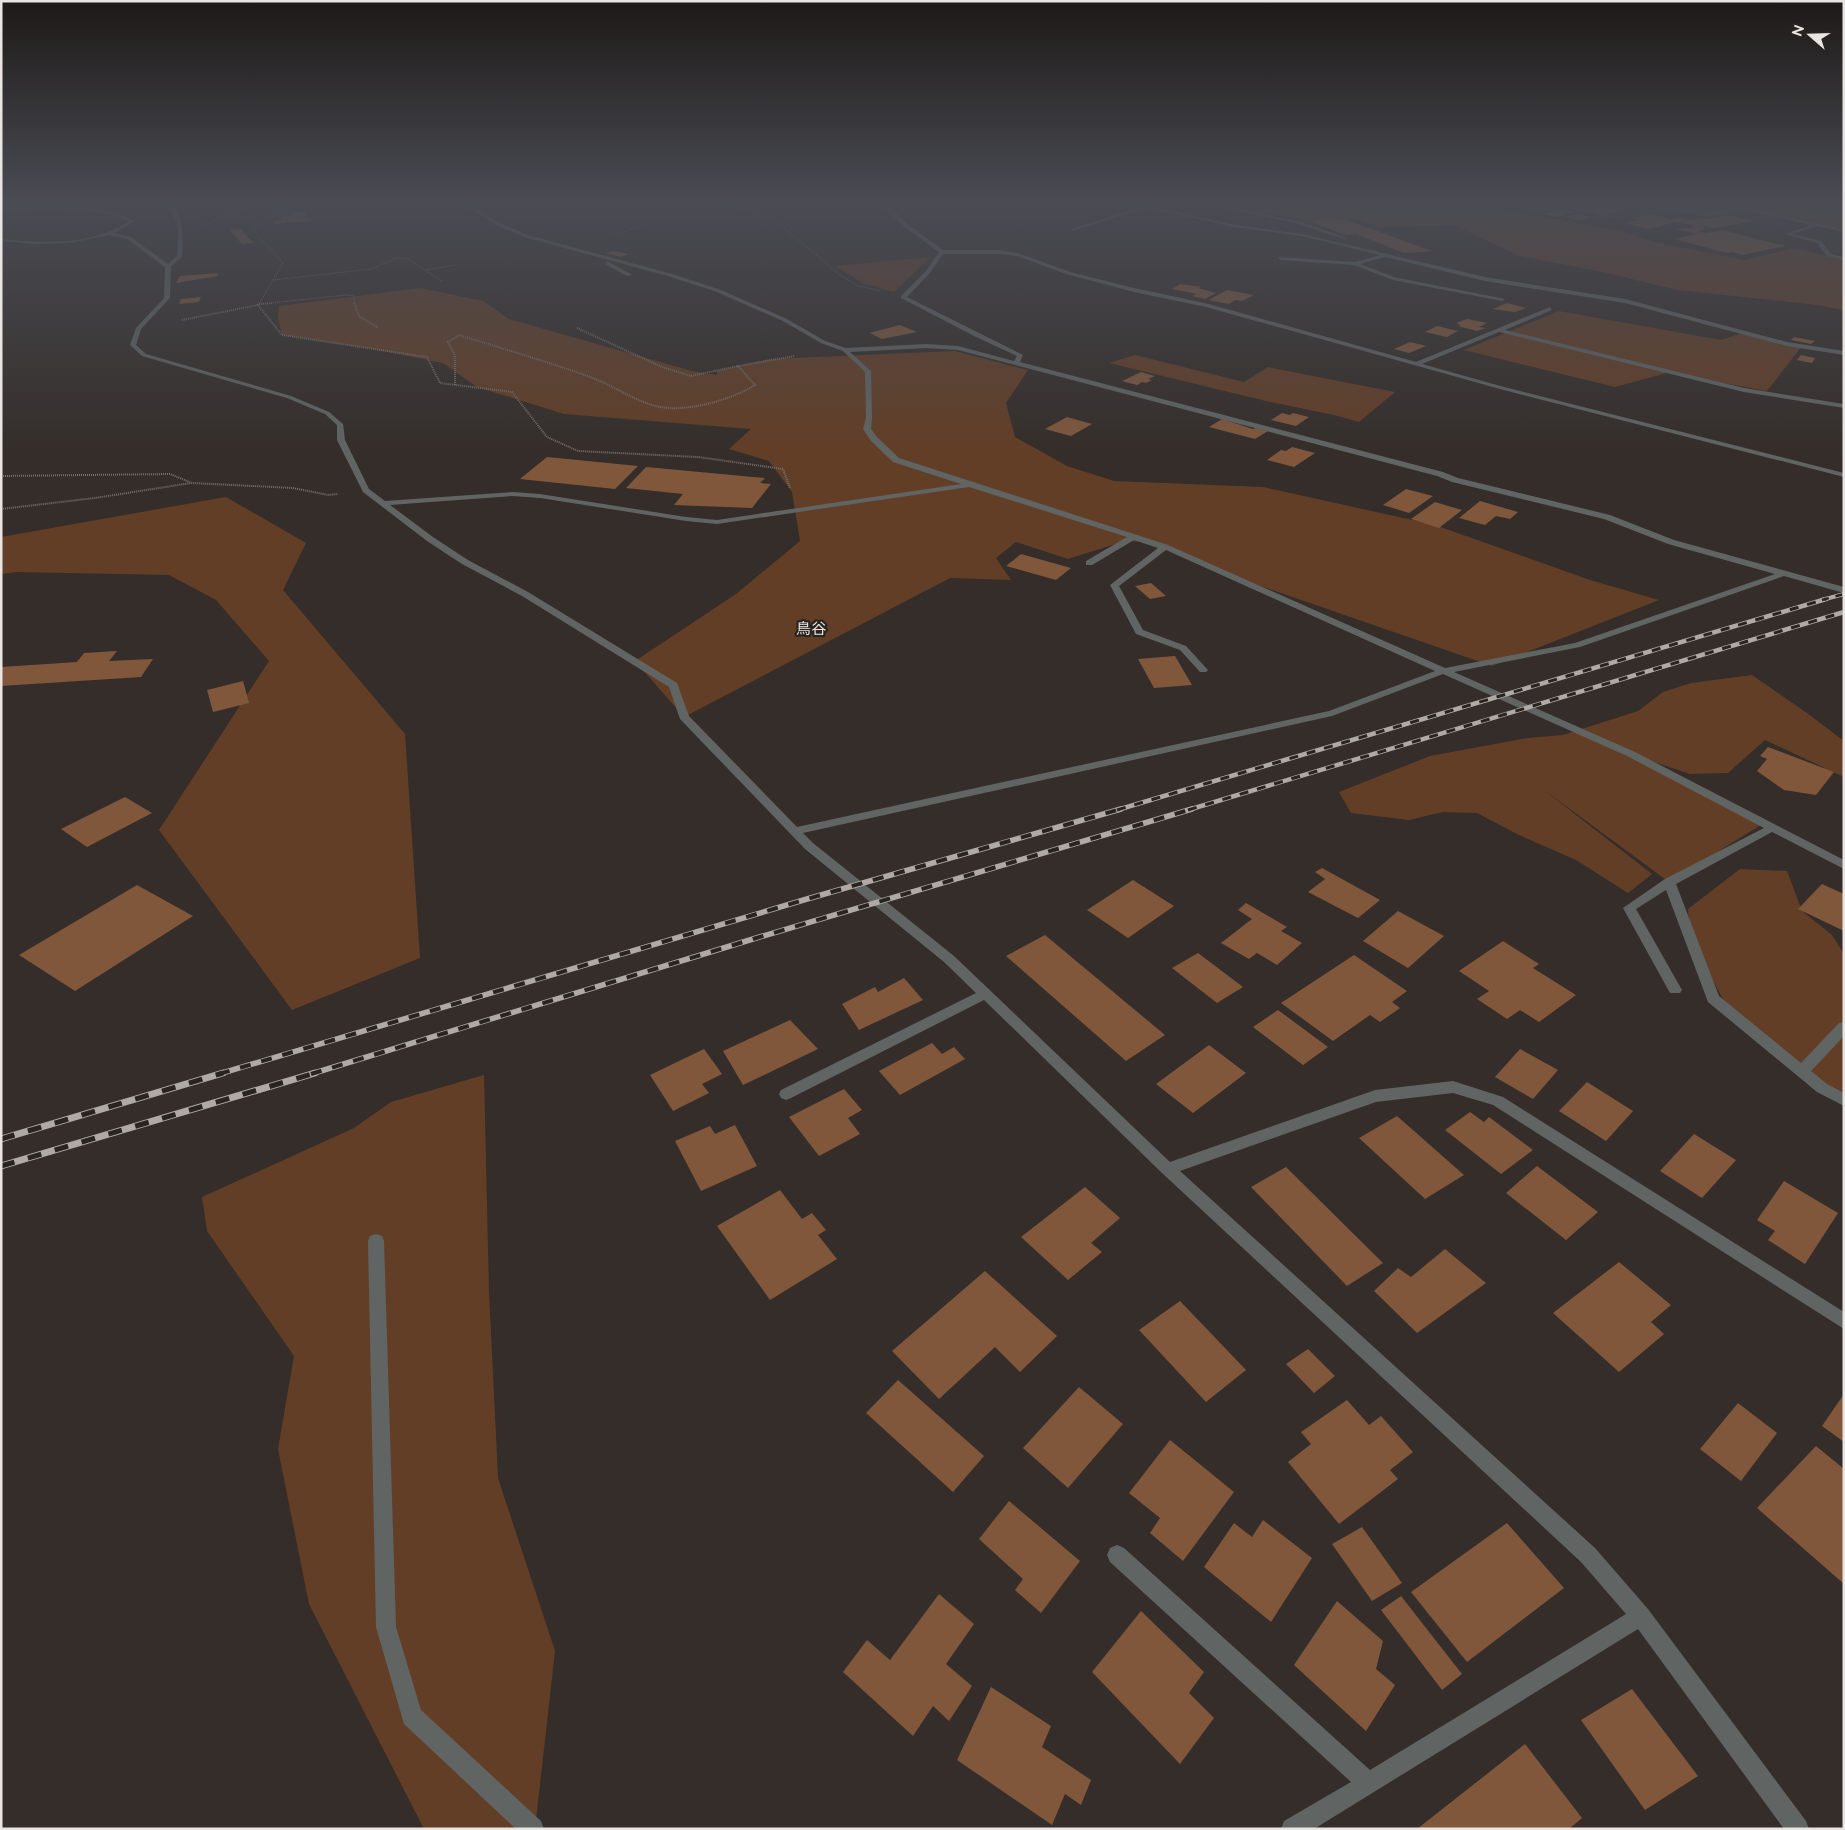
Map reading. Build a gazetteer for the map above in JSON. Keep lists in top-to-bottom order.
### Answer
{
  "districts": ["鳥谷"],
  "north": "left"
}
